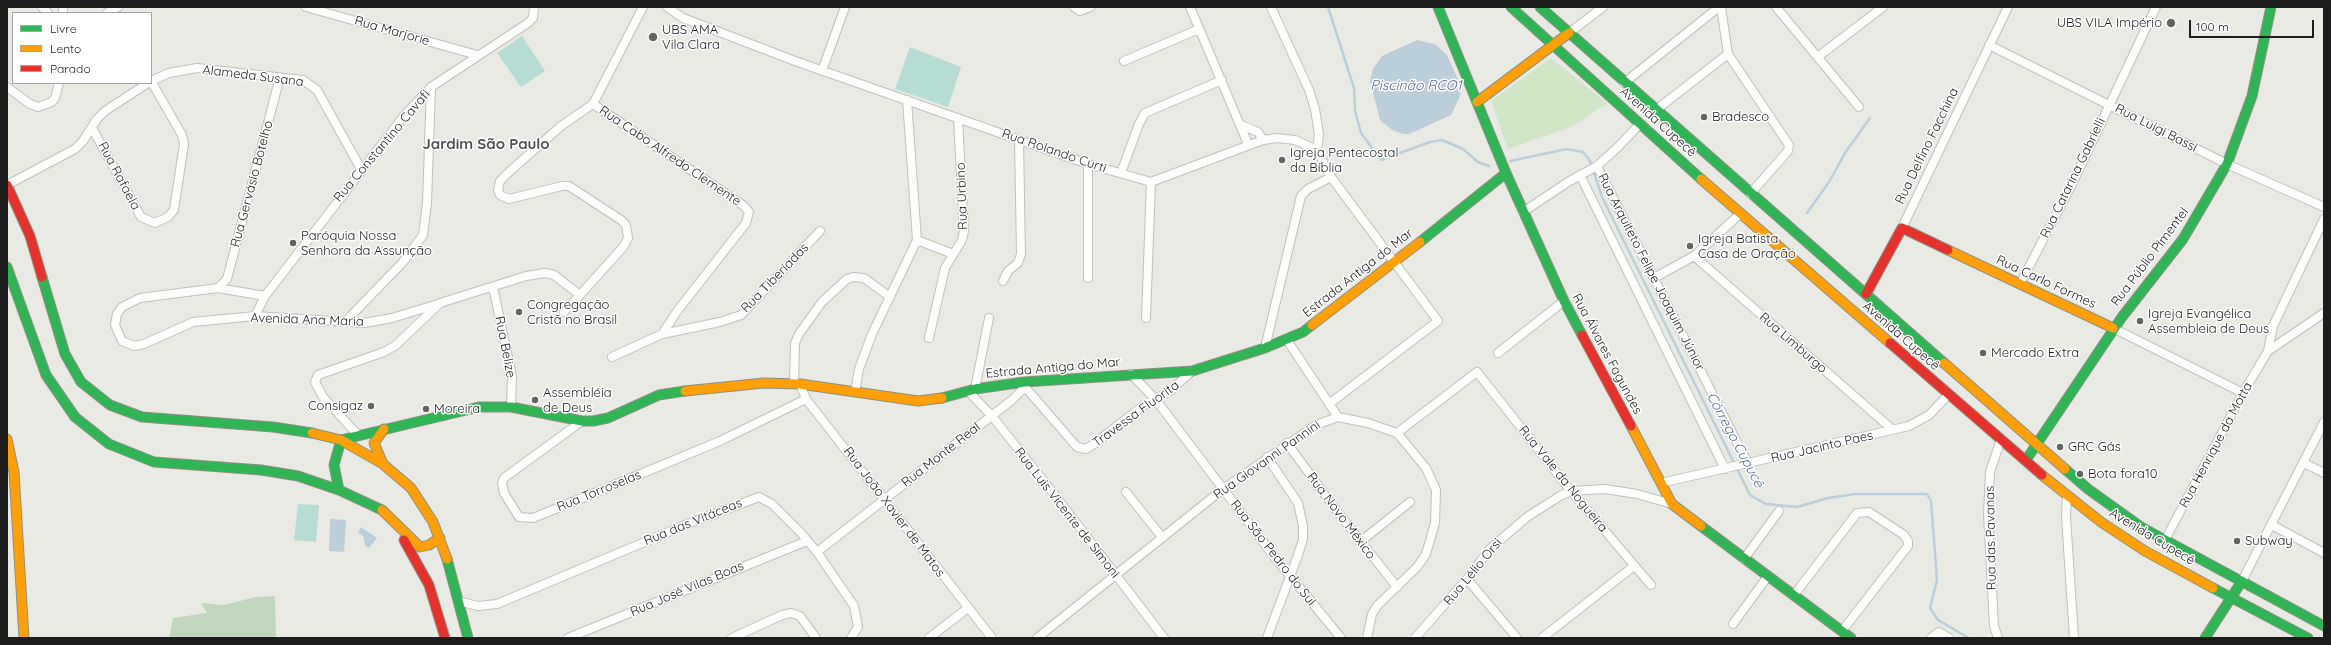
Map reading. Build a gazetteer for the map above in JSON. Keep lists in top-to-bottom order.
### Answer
{
  "streets": {
    "main road": [
      "Avenida Cupecê",
      "Rua Delfino Facchina",
      "Rua Públio Pimentel",
      "Estrada Antiga do Mar",
      "Rua Carlo Formes",
      "Rua Álvares Fagundes"
    ],
    "street": [
      "Rua Marjorie",
      "Alameda Susana",
      "Rua Luigi Bassi",
      "Rua Constantino Cavafi",
      "Rua Rolando Curti",
      "Rua Cabo Alfredo Clemente",
      "Rua Rafaela",
      "Rua Catarina Gabrielli",
      "Rua Gervásio Botelho",
      "Rua Urbino",
      "Rua Arquiteto Felipe Joaquim Júnior",
      "Rua Tiberíadas",
      "Avenida Ana Maria",
      "Rua Limburgo",
      "Rua Belize",
      "Travessa Fluorita",
      "Rua Henrique da Motta",
      "Rua Jacinto Paes",
      "Rua Monte Real",
      "Rua Giovanni Pannini",
      "Rua Vale da Nogueira",
      "Rua Torroselas",
      "Rua João Xavier de Matos",
      "Rua Luis Vicente de Simoni",
      "Rua Novo México",
      "Rua das Vitáceas",
      "Rua das Pavanas",
      "Rua São Pedro do Sul",
      "Rua Lélio Orsi",
      "Rua José Vilas Boas"
    ]
  },
  "crossings": [
    ["Rua Marjorie", "Rua Constantino Cavafi"],
    ["Alameda Susana", "Rua Constantino Cavafi"],
    ["Alameda Susana", "Rua Gervásio Botelho"],
    ["Avenida Cupecê", "Rua Delfino Facchina"],
    ["Avenida Cupecê", "Rua Públio Pimentel"],
    ["Avenida Cupecê", "Rua Henrique da Motta"],
    ["Avenida Cupecê", "Rua Jacinto Paes"],
    ["Avenida Cupecê", "Rua das Pavanas"],
    ["Rua Luigi Bassi", "Rua Delfino Facchina"],
    ["Rua Luigi Bassi", "Rua Catarina Gabrielli"],
    ["Rua Luigi Bassi", "Rua Públio Pimentel"],
    ["Rua Constantino Cavafi", "Avenida Ana Maria"],
    ["Rua Delfino Facchina", "Rua Carlo Formes"],
    ["Rua Rolando Curti", "Rua Urbino"],
    ["Rua Cabo Alfredo Clemente", "Rua Tiberíadas"],
    ["Rua Cabo Alfredo Clemente", "Avenida Ana Maria"],
    ["Rua Catarina Gabrielli", "Rua Carlo Formes"],
    ["Rua Gervásio Botelho", "Avenida Ana Maria"],
    ["Rua Públio Pimentel", "Rua Carlo Formes"],
    ["Rua Arquiteto Felipe Joaquim Júnior", "Rua Jacinto Paes"],
    ["Estrada Antiga do Mar", "Rua Belize"],
    ["Estrada Antiga do Mar", "Rua Álvares Fagundes"],
    ["Estrada Antiga do Mar", "Travessa Fluorita"],
    ["Estrada Antiga do Mar", "Rua Monte Real"],
    ["Estrada Antiga do Mar", "Rua Torroselas"],
    ["Estrada Antiga do Mar", "Rua João Xavier de Matos"],
    ["Estrada Antiga do Mar", "Rua Luis Vicente de Simoni"],
    ["Estrada Antiga do Mar", "Rua São Pedro do Sul"],
    ["Rua Carlo Formes", "Rua Henrique da Motta"],
    ["Avenida Ana Maria", "Rua Belize"],
    ["Rua Limburgo", "Rua Jacinto Paes"],
    ["Rua Álvares Fagundes", "Rua Jacinto Paes"],
    ["Rua Álvares Fagundes", "Rua Lélio Orsi"],
    ["Travessa Fluorita", "Rua Monte Real"],
    ["Travessa Fluorita", "Rua São Pedro do Sul"],
    ["Rua Monte Real", "Rua João Xavier de Matos"],
    ["Rua Monte Real", "Rua Luis Vicente de Simoni"],
    ["Rua Monte Real", "Rua das Vitáceas"],
    ["Rua Giovanni Pannini", "Rua Vale da Nogueira"],
    ["Rua Giovanni Pannini", "Rua Luis Vicente de Simoni"],
    ["Rua Giovanni Pannini", "Rua Novo México"],
    ["Rua Giovanni Pannini", "Rua São Pedro do Sul"],
    ["Rua Vale da Nogueira", "Rua Lélio Orsi"],
    ["Rua Torroselas", "Rua João Xavier de Matos"],
    ["Rua das Vitáceas", "Rua José Vilas Boas"]
  ],
  "districts": ["Jardim São Paulo"],
  "water": ["Piscinão RCO1", "Córrego Cupucê"],
  "places": [
    "UBS VILA Império",
    "UBS AMA Vila Clara",
    "Bradesco",
    "Igreja Pentecostal da Bíblia",
    "Paróquia Nossa Senhora da Assunção",
    "Igreja Batista Casa de Oração",
    "Congregação Cristã no Brasil",
    "Igreja Evangélica Assembleia de Deus",
    "Mercado Extra",
    "Assembléia de Deus",
    "Consigaz",
    "Moreira",
    "GRC Gás",
    "Bota fora10",
    "Subway"
  ],
  "legend": ["Livre", "Lento", "Parado"],
  "scale_bar": "100 m"
}
